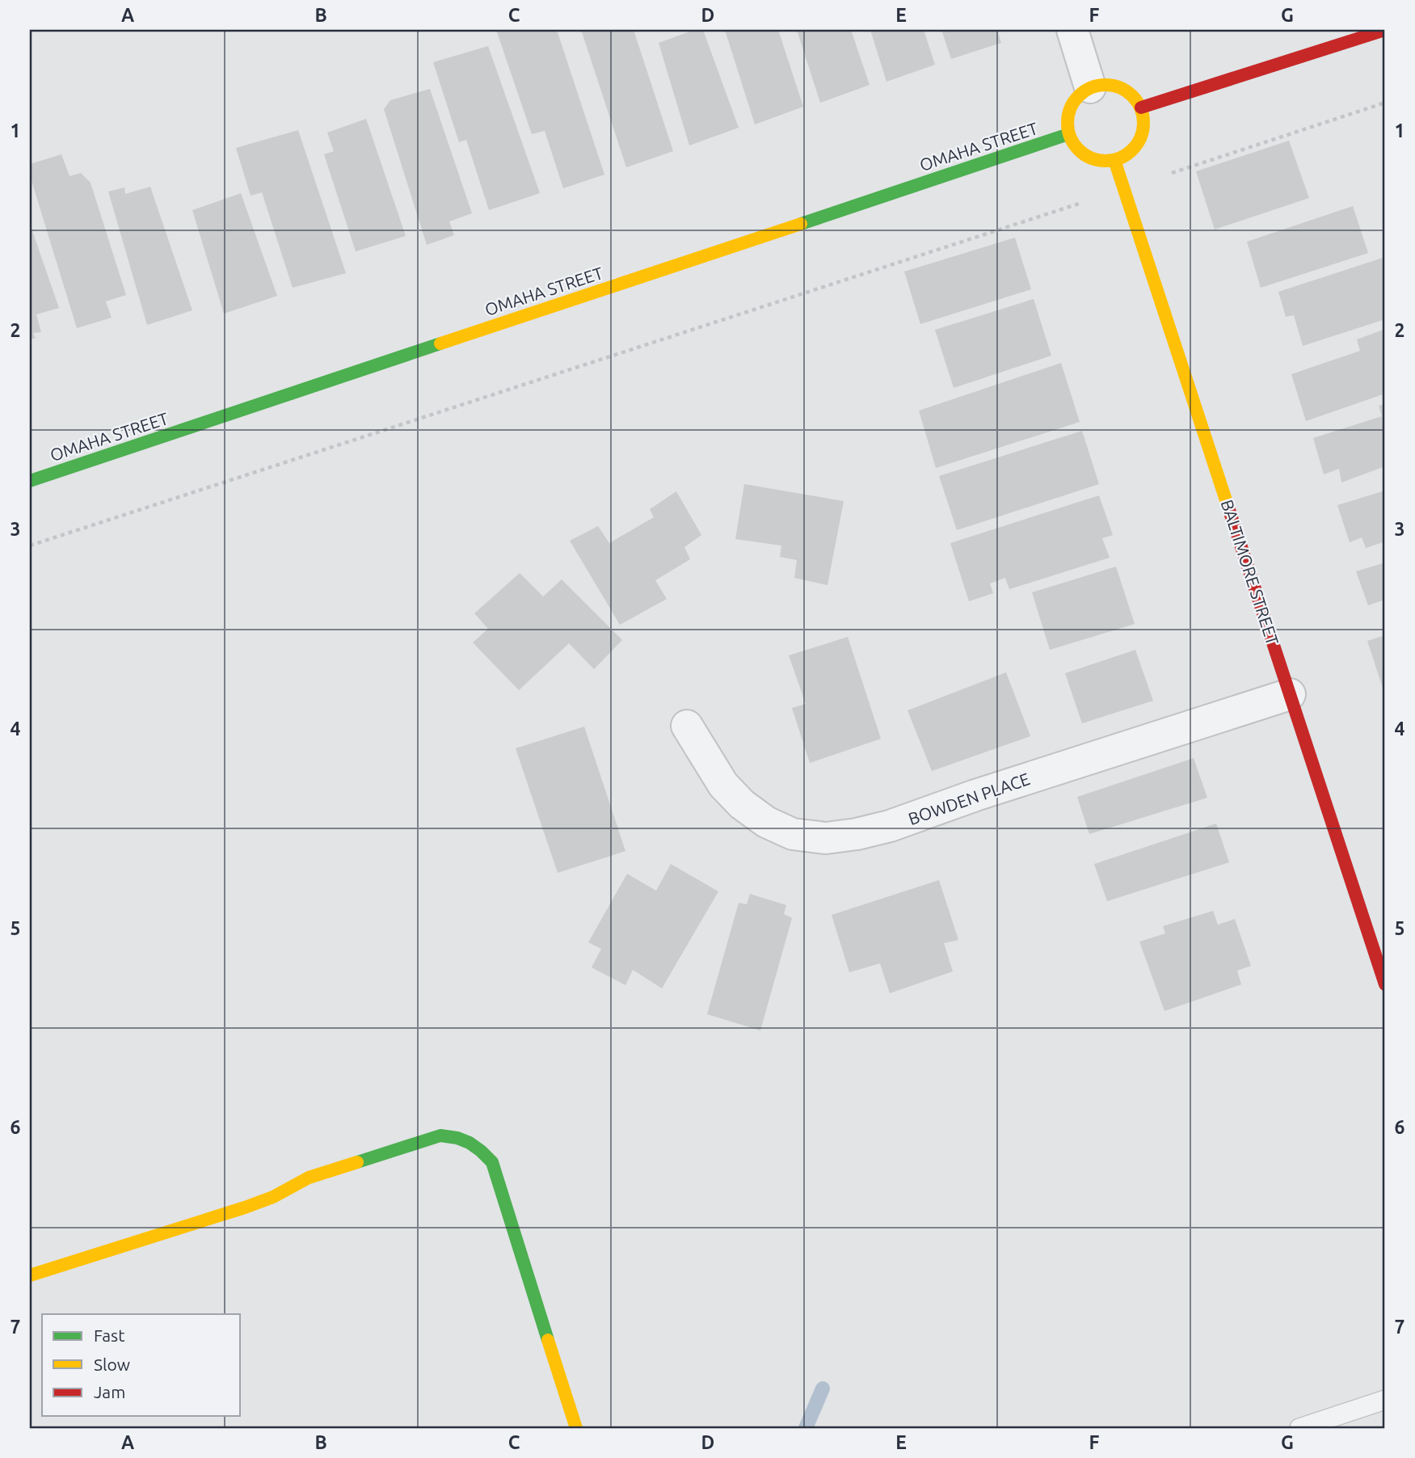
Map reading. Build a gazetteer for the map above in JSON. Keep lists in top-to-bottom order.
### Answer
{
  "streets": {
    "street": ["OMAHA STREET", "BALTIMORE STREET", "BOWDEN PLACE"]
  },
  "crossings": [
    ["OMAHA STREET", "BALTIMORE STREET"],
    ["BALTIMORE STREET", "BOWDEN PLACE"]
  ],
  "legend": ["Fast", "Slow", "Jam"],
  "grid": {
    "columns": [
      "A",
      "B",
      "C",
      "D",
      "E",
      "F",
      "G"
    ],
    "rows": [
      "1",
      "2",
      "3",
      "4",
      "5",
      "6",
      "7"
    ]
  }
}
